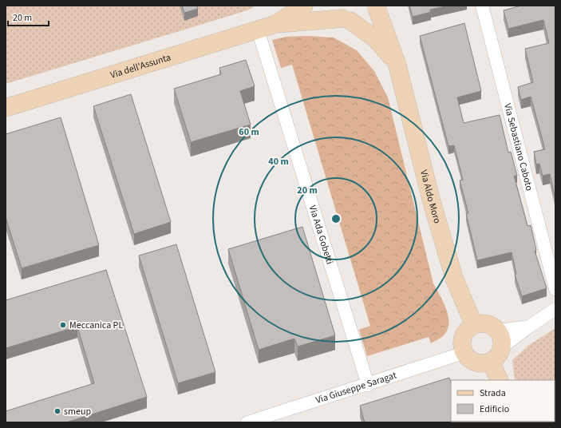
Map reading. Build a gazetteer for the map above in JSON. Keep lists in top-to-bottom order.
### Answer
{
  "streets": {
    "street": [
      "Via dell'Assunta",
      "Via Sebastiano Caboto",
      "Via Aldo Moro",
      "Via Ada Gobetti",
      "Via Giuseppe Saragat"
    ]
  },
  "crossings": [
    ["Via dell'Assunta", "Via Aldo Moro"],
    ["Via dell'Assunta", "Via Ada Gobetti"],
    ["Via Aldo Moro", "Via Giuseppe Saragat"],
    ["Via Ada Gobetti", "Via Giuseppe Saragat"]
  ],
  "places": ["Meccanica PL", "smeup"],
  "legend": ["Strada", "Edificio"],
  "scale_bar": "20 m",
  "rings": ["60 m", "40 m", "20 m"]
}
